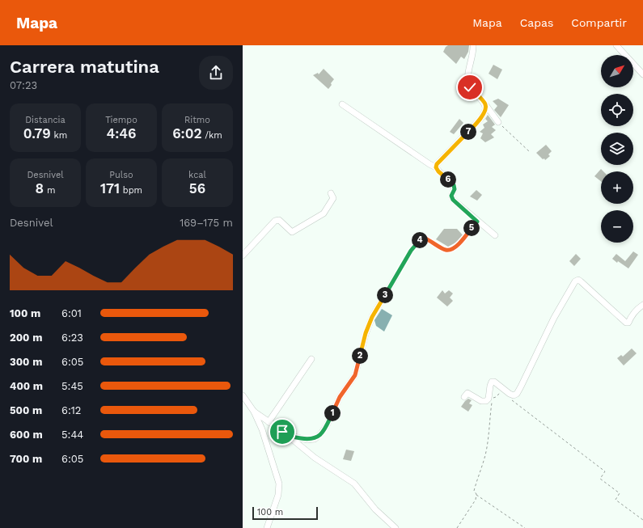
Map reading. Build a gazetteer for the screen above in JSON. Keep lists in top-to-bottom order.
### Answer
{
  "scale_bar": "100 m",
  "north": "top right",
  "page": {
    "header": "Mapa",
    "nav": ["Mapa", "Capas", "Compartir"],
    "heading": ["Carrera matutina", "07:23"],
    "map_buttons": ["+", "−"],
    "stats": [
      ["Distancia", "0.79 km"],
      ["Tiempo", "4:46"],
      ["Ritmo", "6:02 /km"],
      ["Desnivel", "8 m"],
      ["Pulso", "171 bpm"],
      ["kcal", "56"]
    ],
    "pins": [
      "7",
      "6",
      "5",
      "4",
      "3",
      "2",
      "1"
    ],
    "chart": ["Desnivel", "169–175 m"],
    "list": [
      {
        "name": "100 m",
        "note": "6:01"
      },
      {
        "name": "200 m",
        "note": "6:23"
      },
      {
        "name": "300 m",
        "note": "6:05"
      },
      {
        "name": "400 m",
        "note": "5:45"
      },
      {
        "name": "500 m",
        "note": "6:12"
      },
      {
        "name": "600 m",
        "note": "5:44"
      },
      {
        "name": "700 m",
        "note": "6:05"
      }
    ],
    "scale": "100 m"
  }
}
